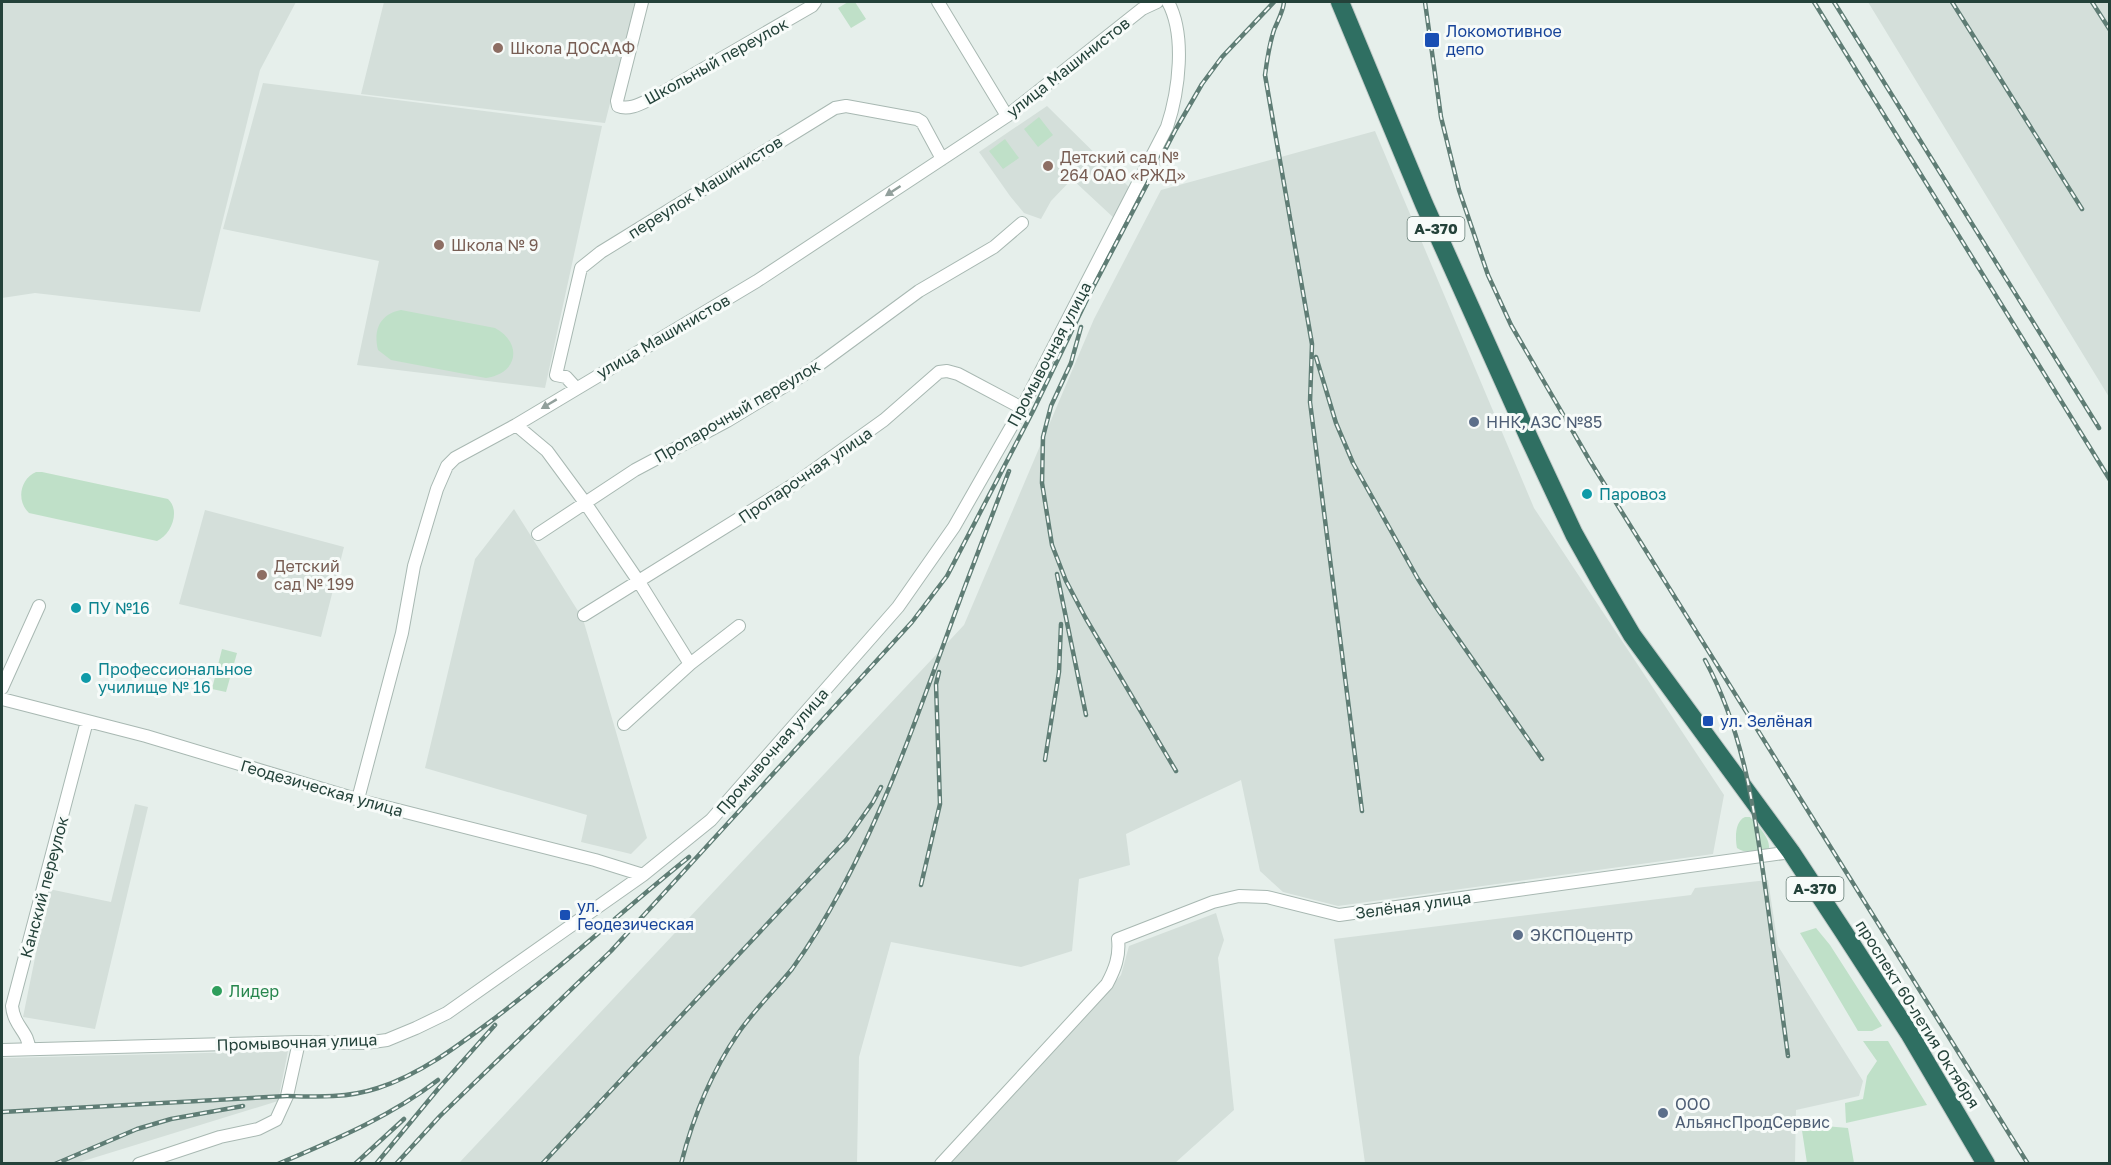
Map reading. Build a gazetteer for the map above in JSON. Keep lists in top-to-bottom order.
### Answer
{
  "streets": {
    "highway": ["А-370", "проспект 60-летия Октября"],
    "street": [
      "Школьный переулок",
      "улица Машинистов",
      "переулок Машинистов",
      "Промывочная улица",
      "Пропарочный переулок",
      "Пропарочная улица",
      "Геодезическая улица",
      "Канский переулок",
      "Зелёная улица"
    ]
  },
  "crossings": [
    ["улица Машинистов", "переулок Машинистов"],
    ["улица Машинистов", "Геодезическая улица"],
    ["Промывочная улица", "Пропарочная улица"],
    ["Промывочная улица", "Геодезическая улица"],
    ["Промывочная улица", "Канский переулок"],
    ["Геодезическая улица", "Канский переулок"],
    ["Зелёная улица", "проспект 60-летия Октября"]
  ],
  "one_way": ["улица Машинистов"],
  "places": {
    "transit": ["Локомотивное депо", "ул. Зелёная", "ул. Геодезическая"],
    "other": [
      "Школа ДОСААФ",
      "Детский сад № 264 ОАО «РЖД»",
      "Школа № 9",
      "ННК, АЗС №85",
      "Паровоз",
      "Детский сад № 199",
      "ПУ №16",
      "Профессиональное училище № 16",
      "ЭКСПОцентр",
      "Лидер",
      "ООО АльянсПродСервис"
    ]
  }
}
